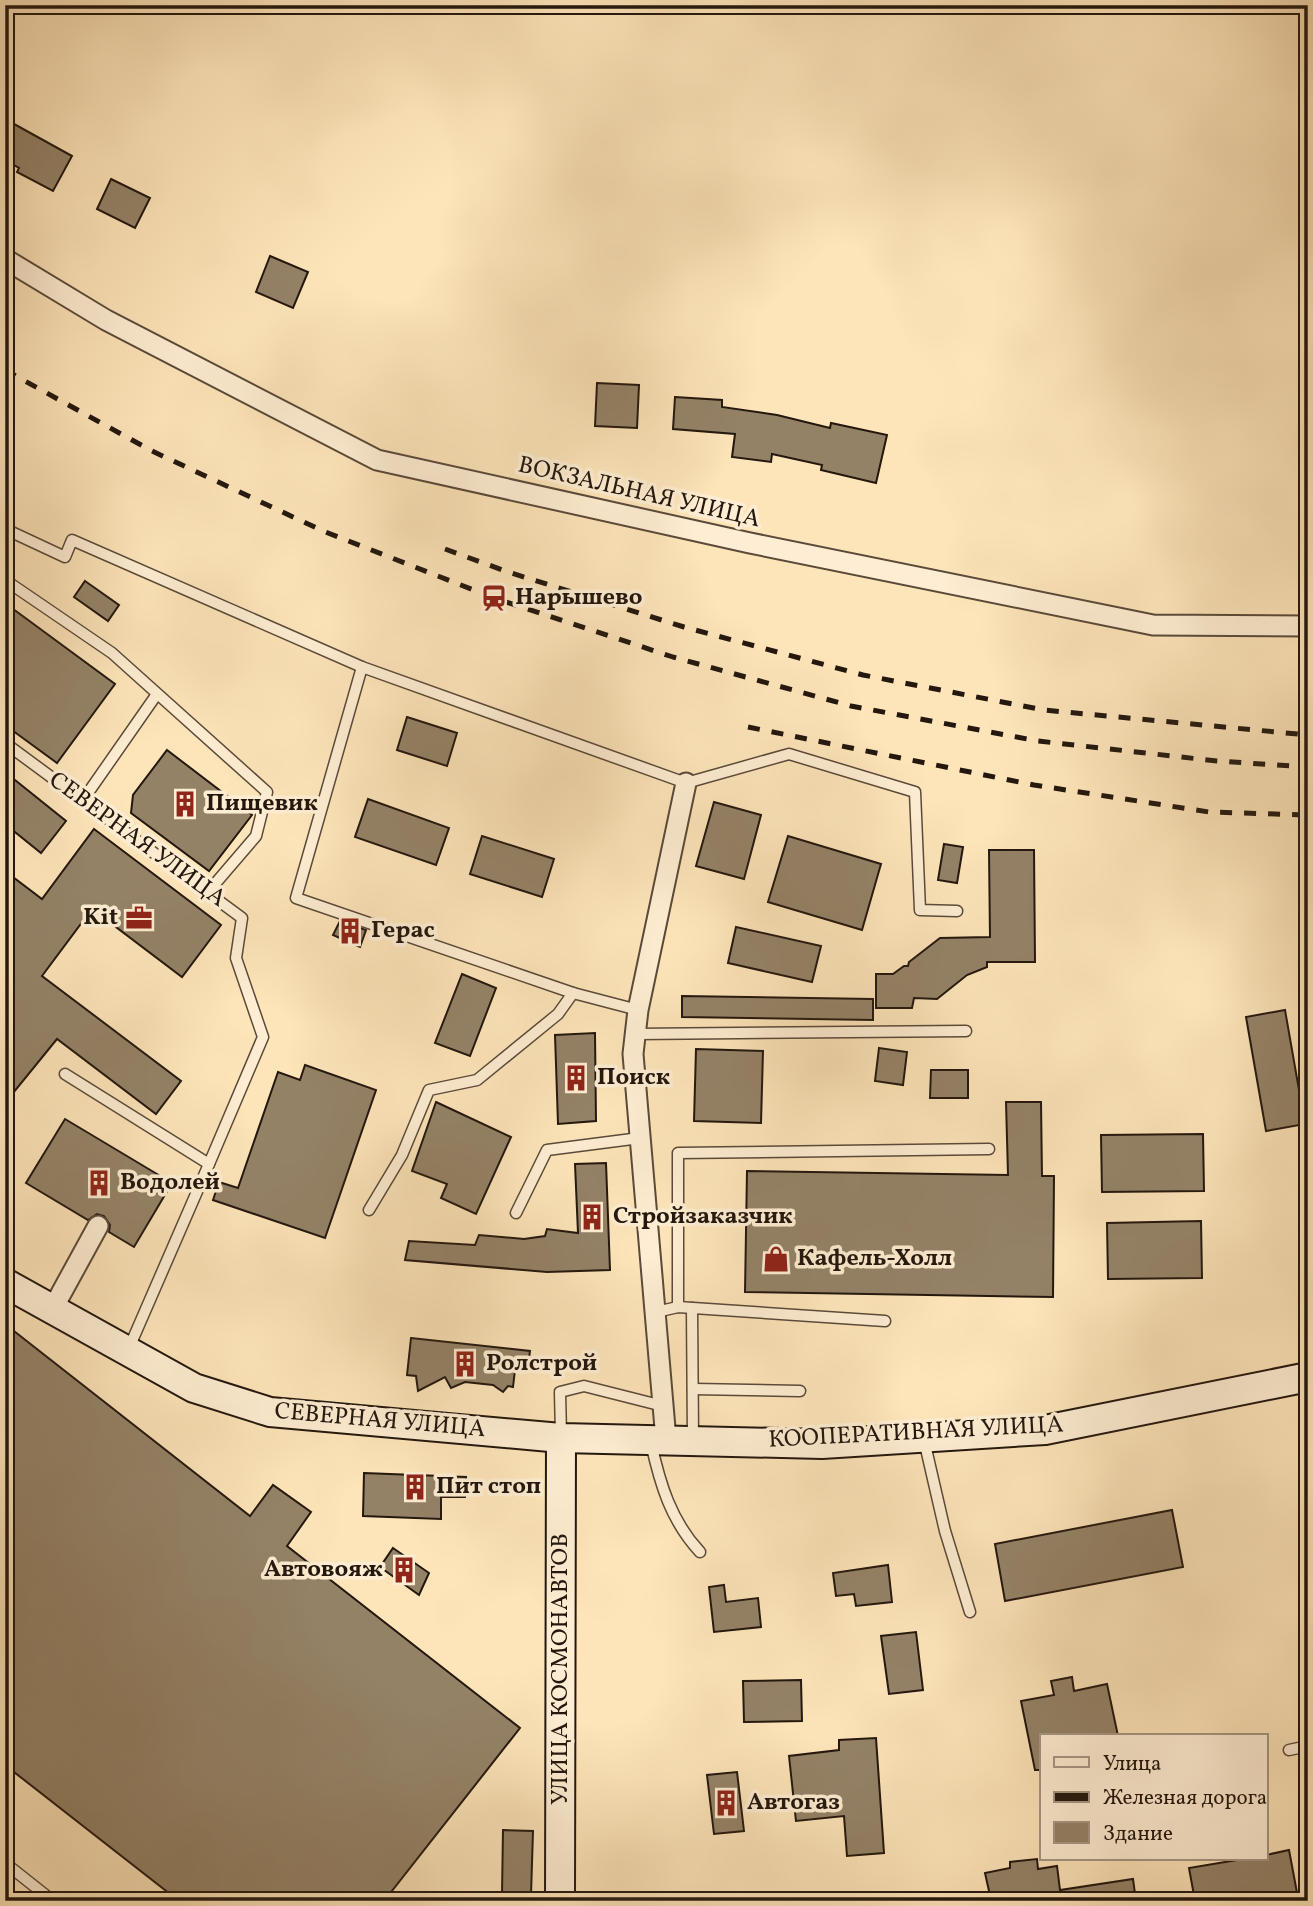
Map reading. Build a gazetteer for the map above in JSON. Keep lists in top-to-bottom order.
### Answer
{
  "streets": {
    "main road": ["СЕВЕРНАЯ УЛИЦА", "КООПЕРАТИВНАЯ УЛИЦА", "УЛИЦА КОСМОНАВТОВ"],
    "street": ["ВОКЗАЛЬНАЯ УЛИЦА"]
  },
  "crossings": [
    ["СЕВЕРНАЯ УЛИЦА", "КООПЕРАТИВНАЯ УЛИЦА"],
    ["СЕВЕРНАЯ УЛИЦА", "УЛИЦА КОСМОНАВТОВ"],
    ["КООПЕРАТИВНАЯ УЛИЦА", "УЛИЦА КОСМОНАВТОВ"]
  ],
  "places": {
    "station": ["Нарышево"],
    "building": [
      "Пищевик",
      "Герас",
      "Поиск",
      "Водолей",
      "Стройзаказчик",
      "Ролстрой",
      "Пит стоп",
      "Автовояж",
      "Автогаз"
    ],
    "office": ["Kit"],
    "shop": ["Кафель-Холл"]
  },
  "legend": ["Улица", "Железная дорога", "Здание"]
}
